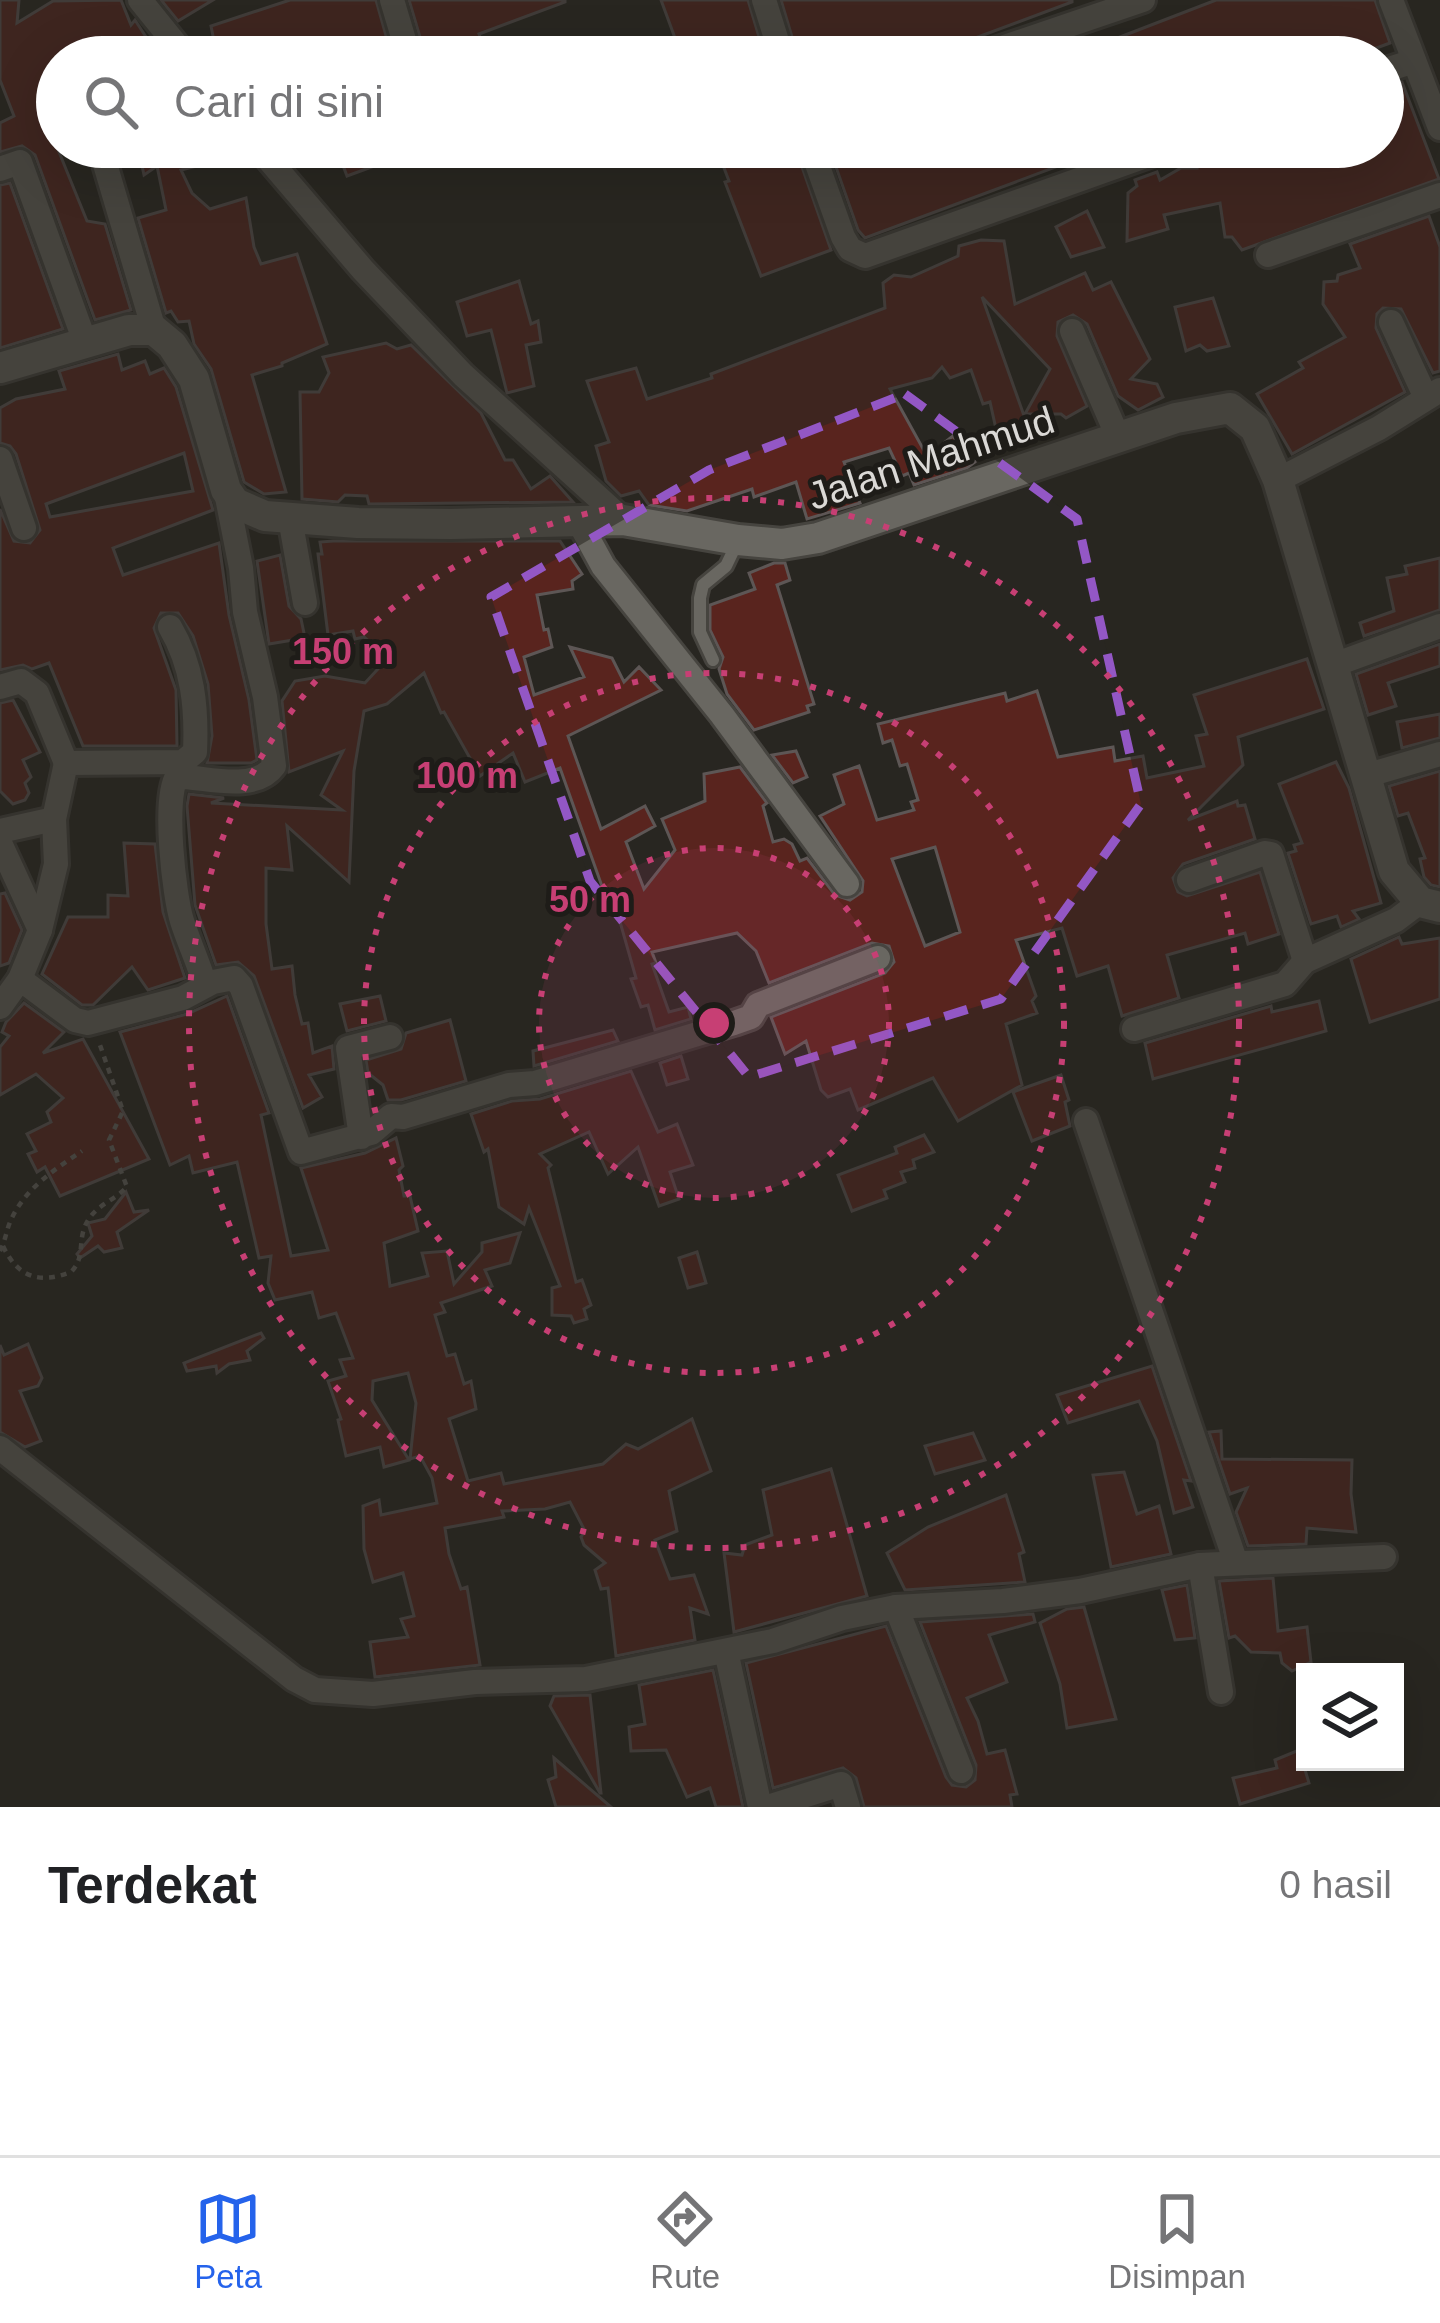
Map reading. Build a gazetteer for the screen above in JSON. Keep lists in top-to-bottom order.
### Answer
{
  "streets": {
    "street": ["Jalan Mahmud"]
  },
  "page": {
    "search": "Cari di sini",
    "heading": ["Terdekat", "0 hasil"],
    "nav": ["Peta", "Rute", "Disimpan"]
  },
  "rings": ["150 m", "100 m", "50 m"]
}
